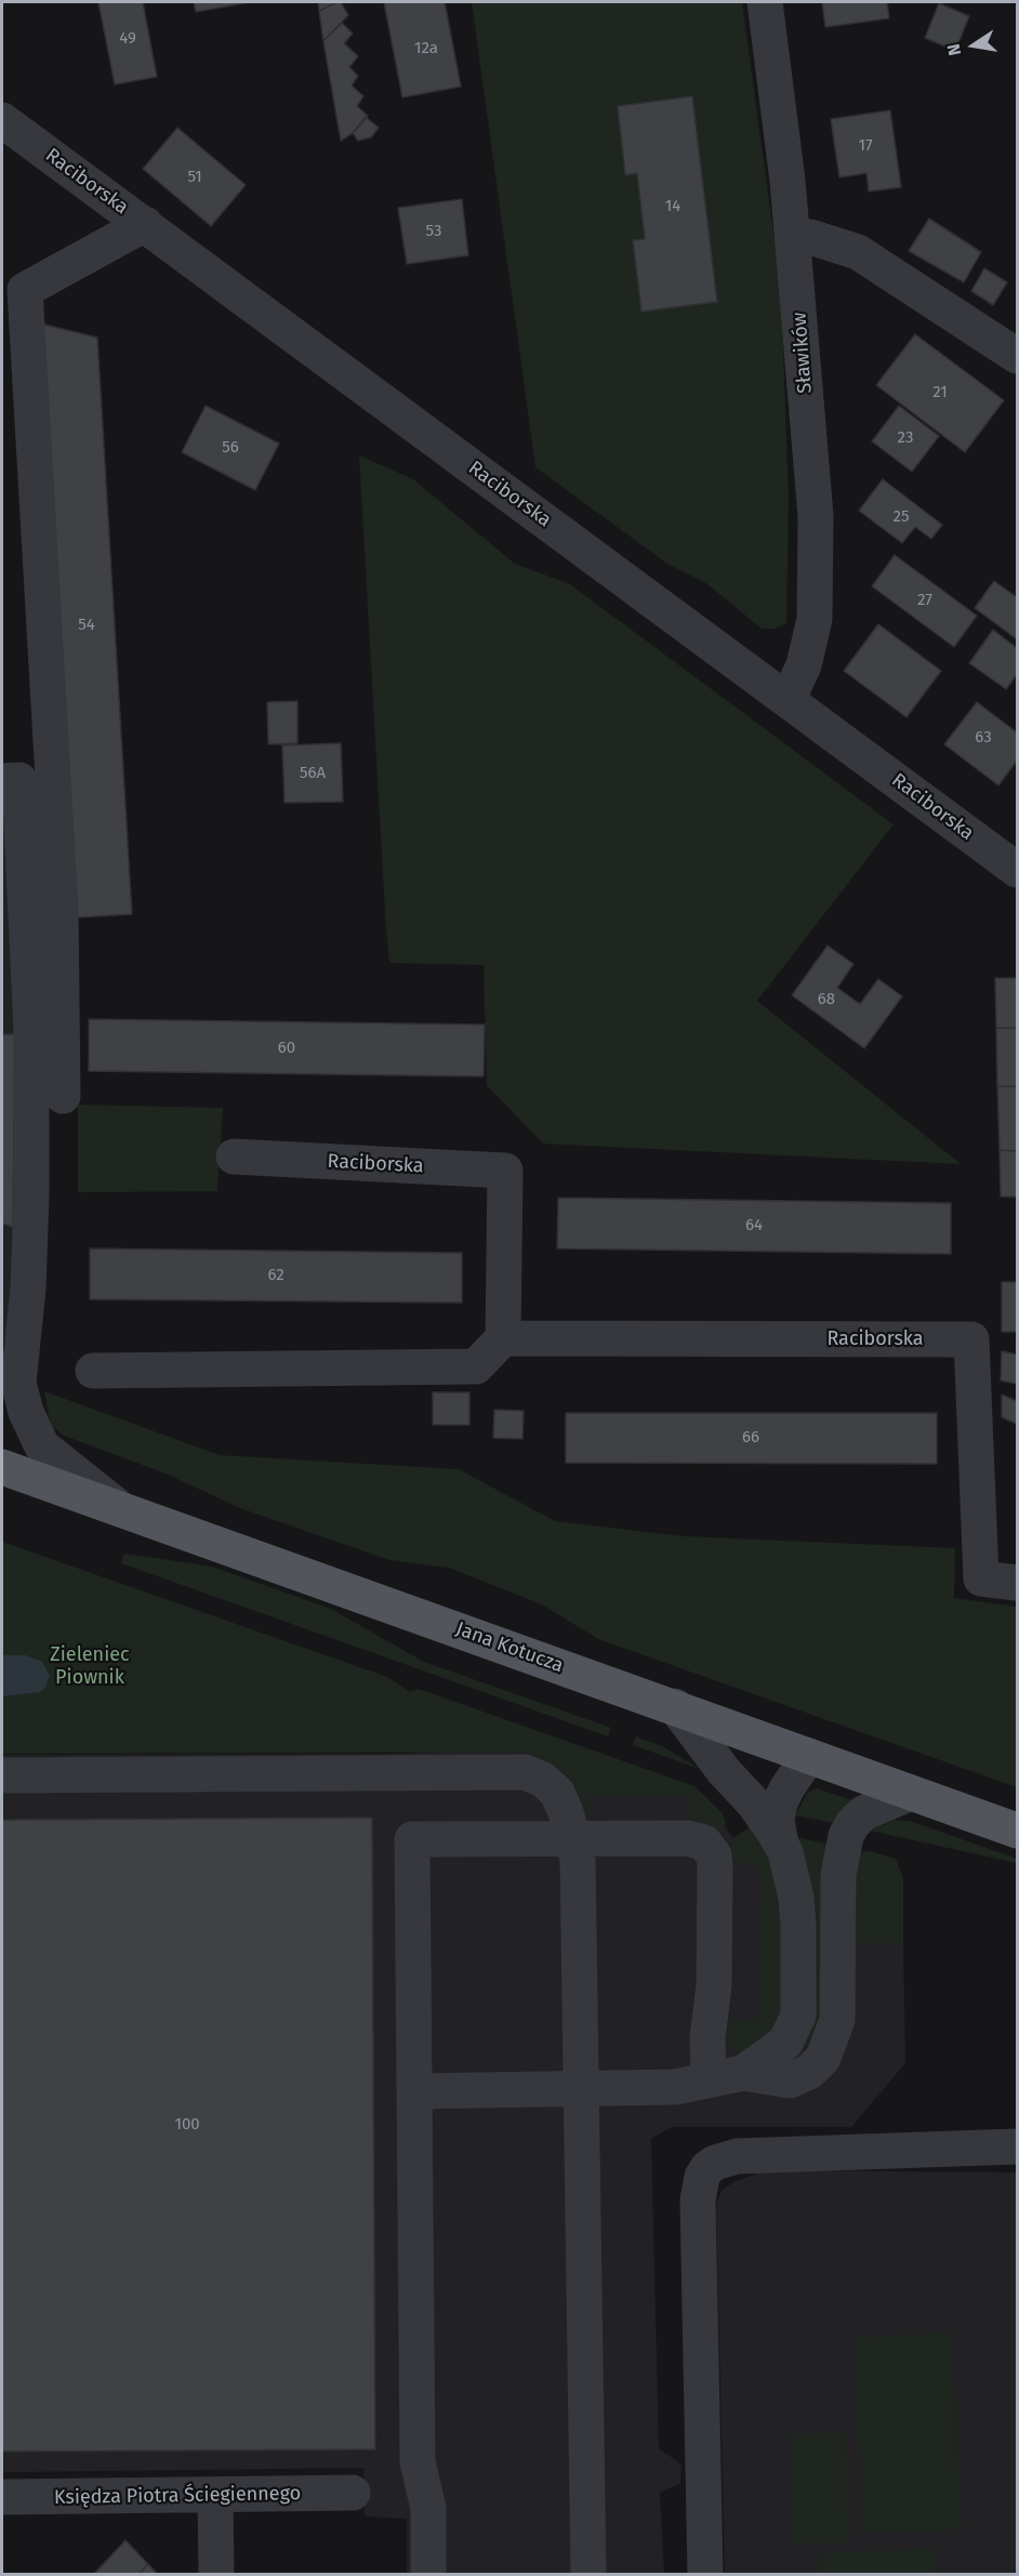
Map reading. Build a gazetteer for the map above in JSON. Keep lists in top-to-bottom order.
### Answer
{
  "streets": {
    "main road": ["Jana Kotucza"],
    "street": ["Raciborska", "Sławików", "Księdza Piotra Ściegiennego"]
  },
  "crossings": [
    ["Raciborska", "Sławików"]
  ],
  "parks": ["Zieleniec Piownik"],
  "house_numbers": [
    "49",
    "12a",
    "17",
    "51",
    "14",
    "53",
    "21",
    "23",
    "56",
    "25",
    "27",
    "54",
    "63",
    "56A",
    "68",
    "60",
    "64",
    "62",
    "66",
    "100"
  ],
  "north": "left"
}
